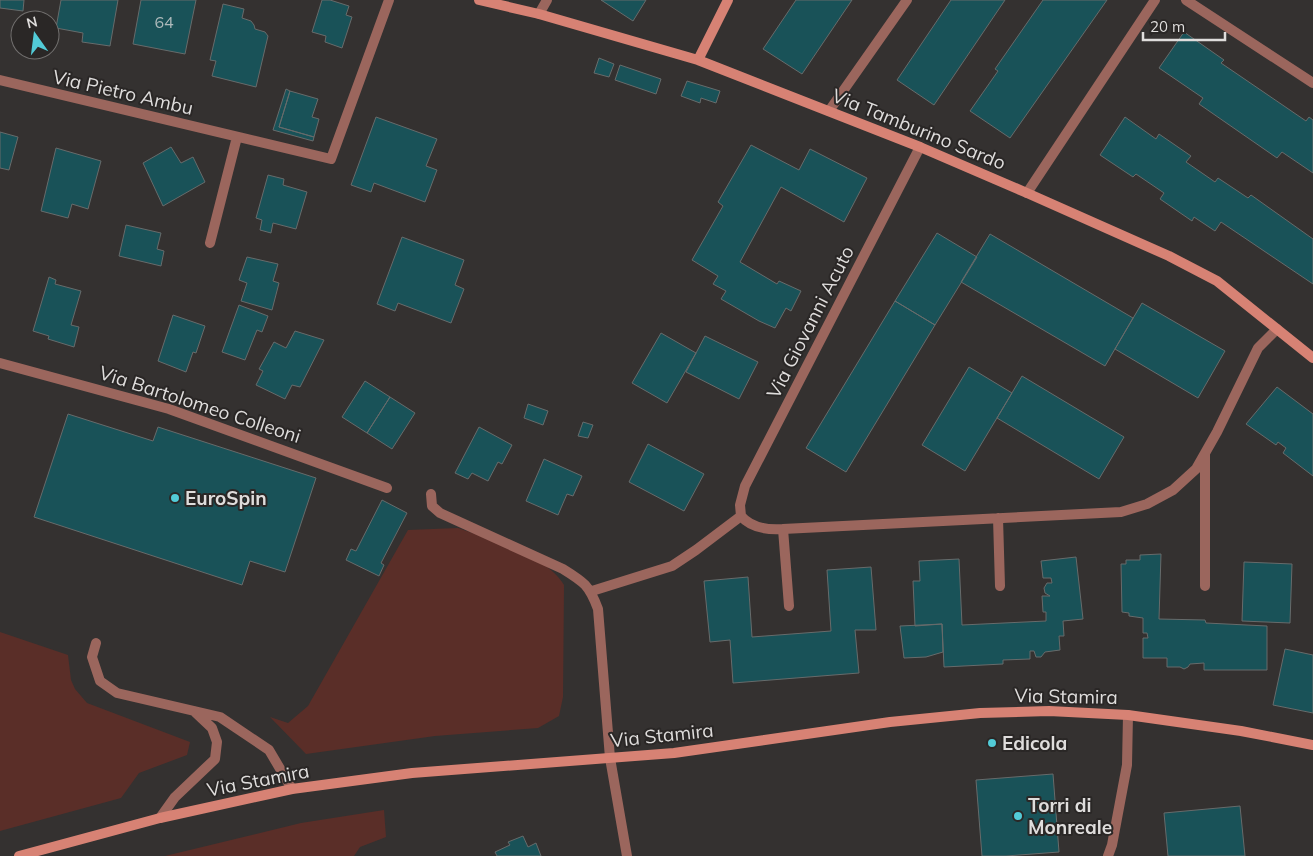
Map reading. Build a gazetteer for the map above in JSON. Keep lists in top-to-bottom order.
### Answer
{
  "streets": {
    "street": [
      "Via Pietro Ambu",
      "Via Tamburino Sardo",
      "Via Giovanni Acuto",
      "Via Bartolomeo Colleoni",
      "Via Stamira"
    ]
  },
  "crossings": [
    ["Via Tamburino Sardo", "Via Giovanni Acuto"]
  ],
  "places": ["EuroSpin", "Edicola", "Torri di Monreale"],
  "house_numbers": ["64"],
  "scale_bar": "20 m",
  "north": "top"
}
